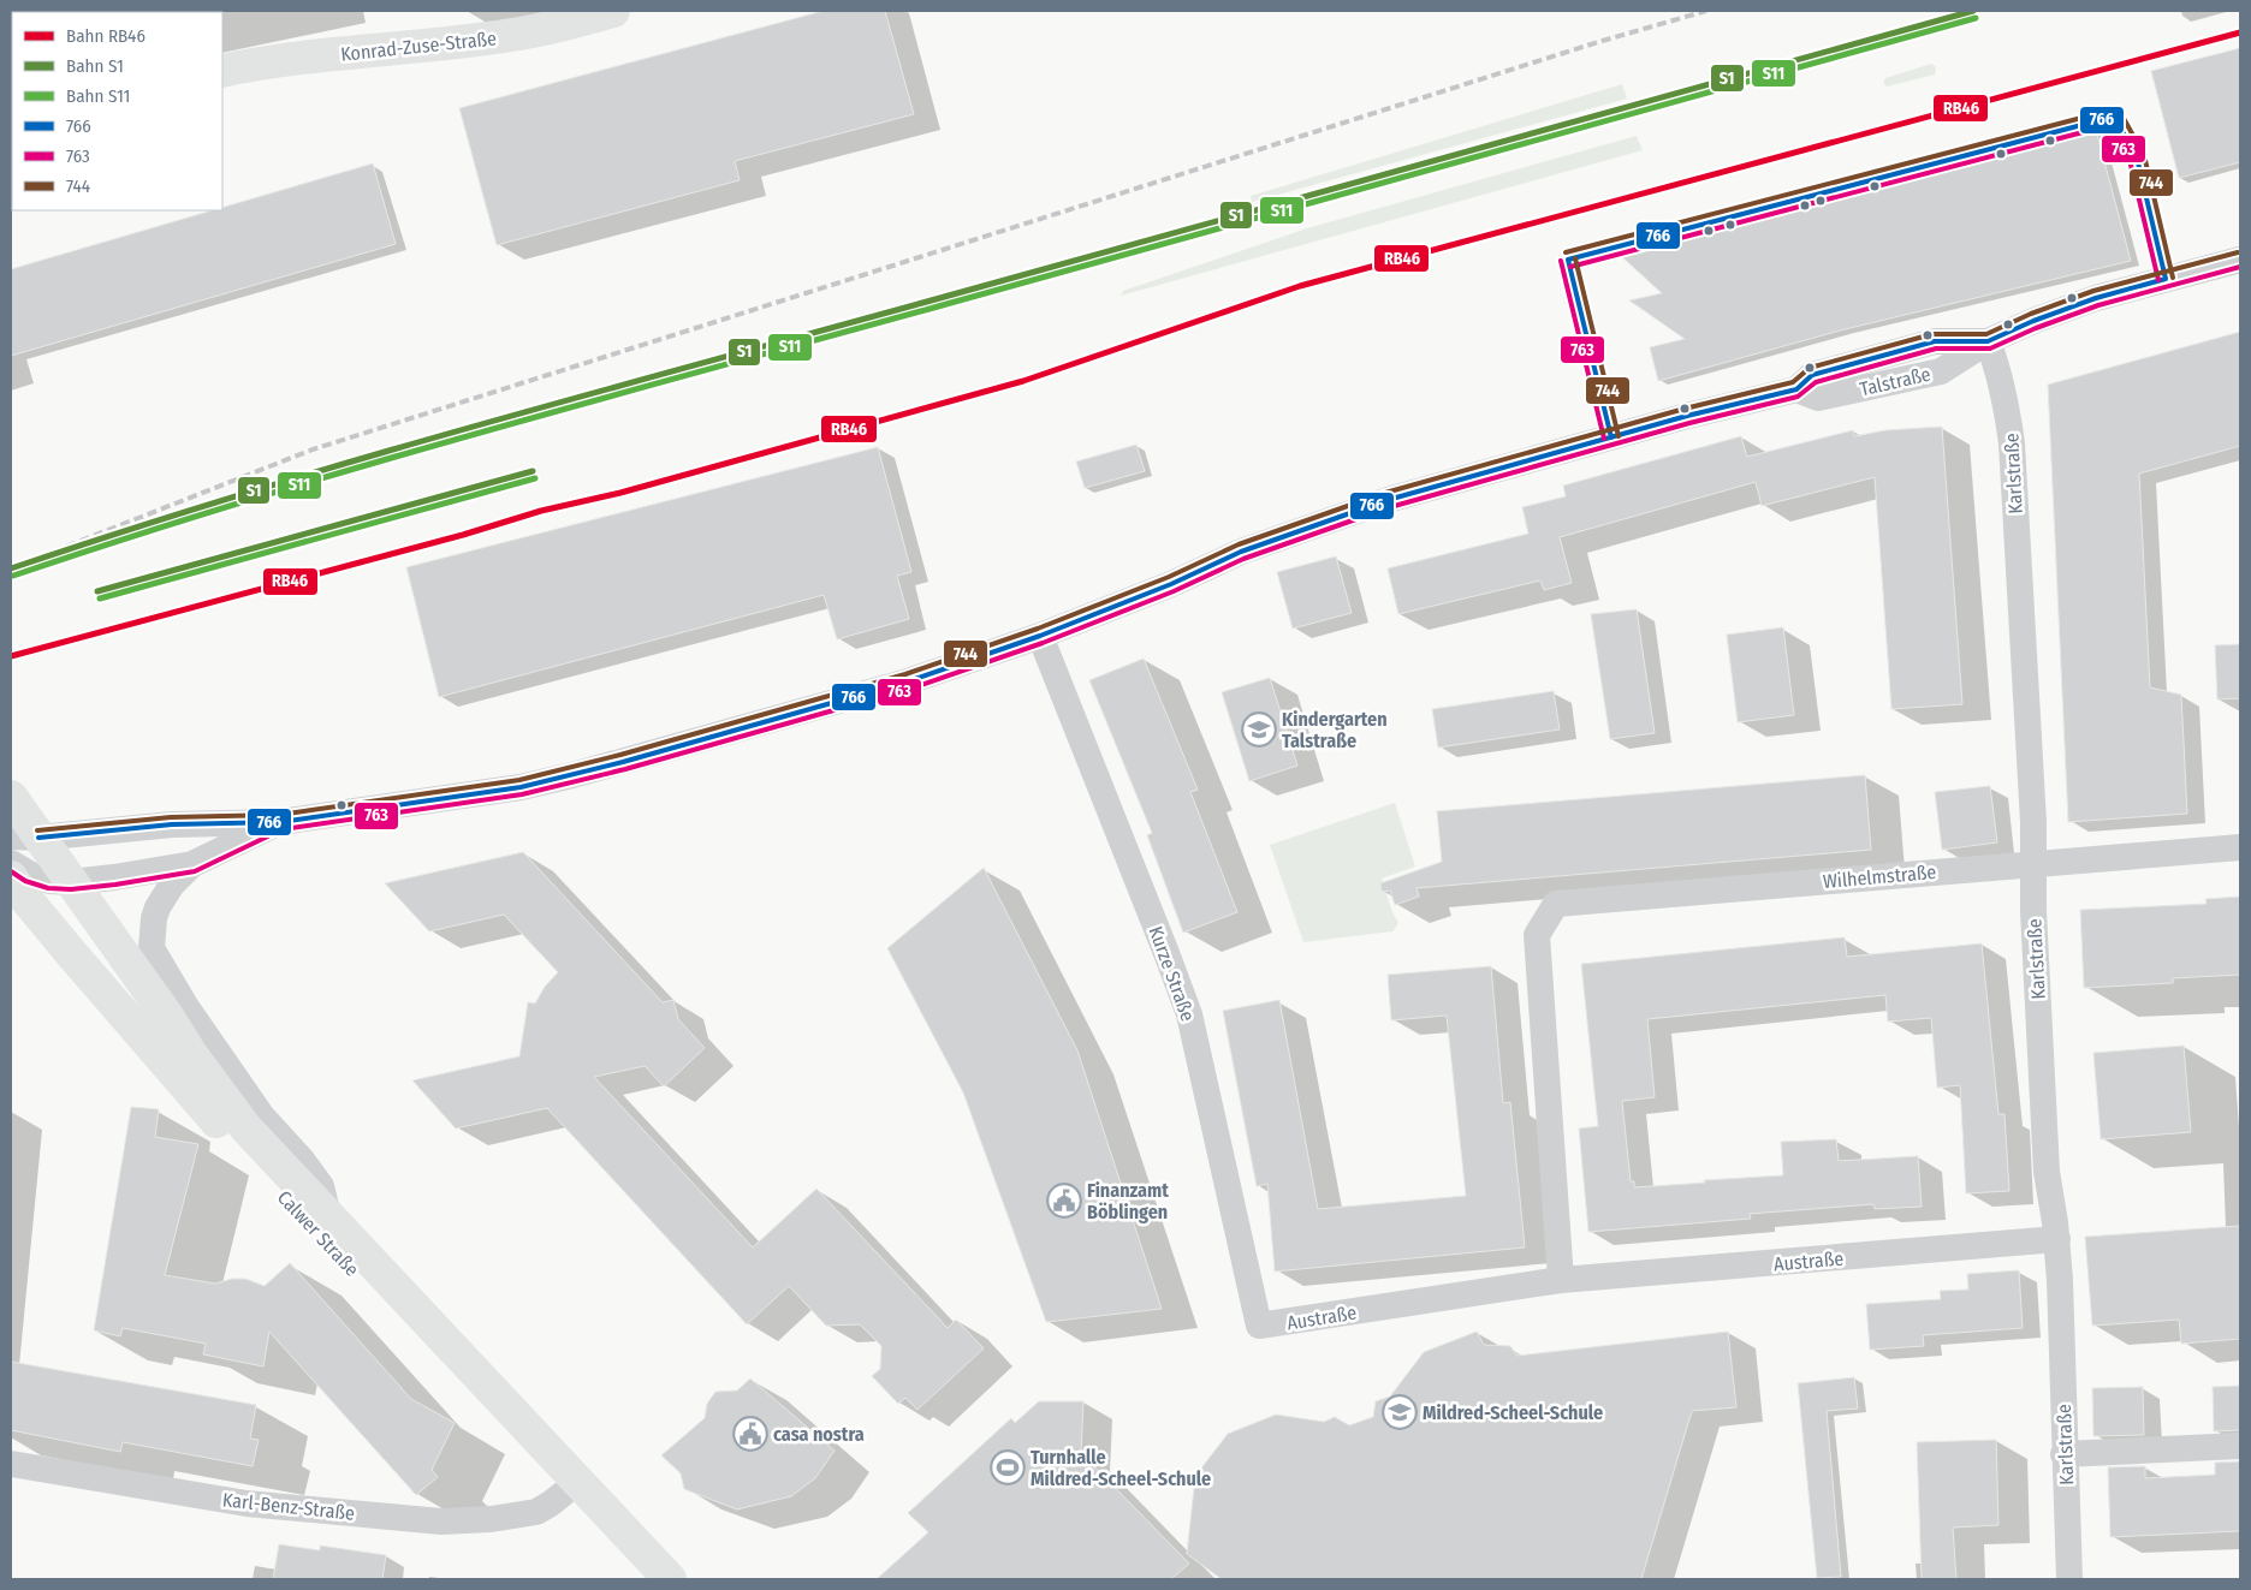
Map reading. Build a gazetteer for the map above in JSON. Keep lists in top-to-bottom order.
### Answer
{
  "streets": {
    "main road": ["Konrad-Zuse-Straße", "Calwer Straße"],
    "street": [
      "Talstraße",
      "Karlstraße",
      "Wilhelmstraße",
      "Kurze Straße",
      "Austraße",
      "Karl-Benz-Straße"
    ]
  },
  "crossings": [
    ["Talstraße", "Karlstraße"],
    ["Talstraße", "Kurze Straße"],
    ["Talstraße", "Calwer Straße"],
    ["Karlstraße", "Wilhelmstraße"],
    ["Karlstraße", "Austraße"],
    ["Wilhelmstraße", "Austraße"],
    ["Kurze Straße", "Austraße"],
    ["Calwer Straße", "Karl-Benz-Straße"]
  ],
  "places": {
    "school or university": ["Kindergarten Talstraße", "Mildred-Scheel-Schule"],
    "public building": ["Finanzamt Böblingen", "casa nostra"],
    "sports": ["Turnhalle Mildred-Scheel-Schule"]
  },
  "lines": [
    "rail line S1",
    "rail line S11",
    "rail line RB46",
    "transit line 744",
    "transit line 766",
    "transit line 763"
  ],
  "legend": [
    "Bahn RB46",
    "Bahn S1",
    "Bahn S11",
    "766",
    "763",
    "744"
  ]
}
